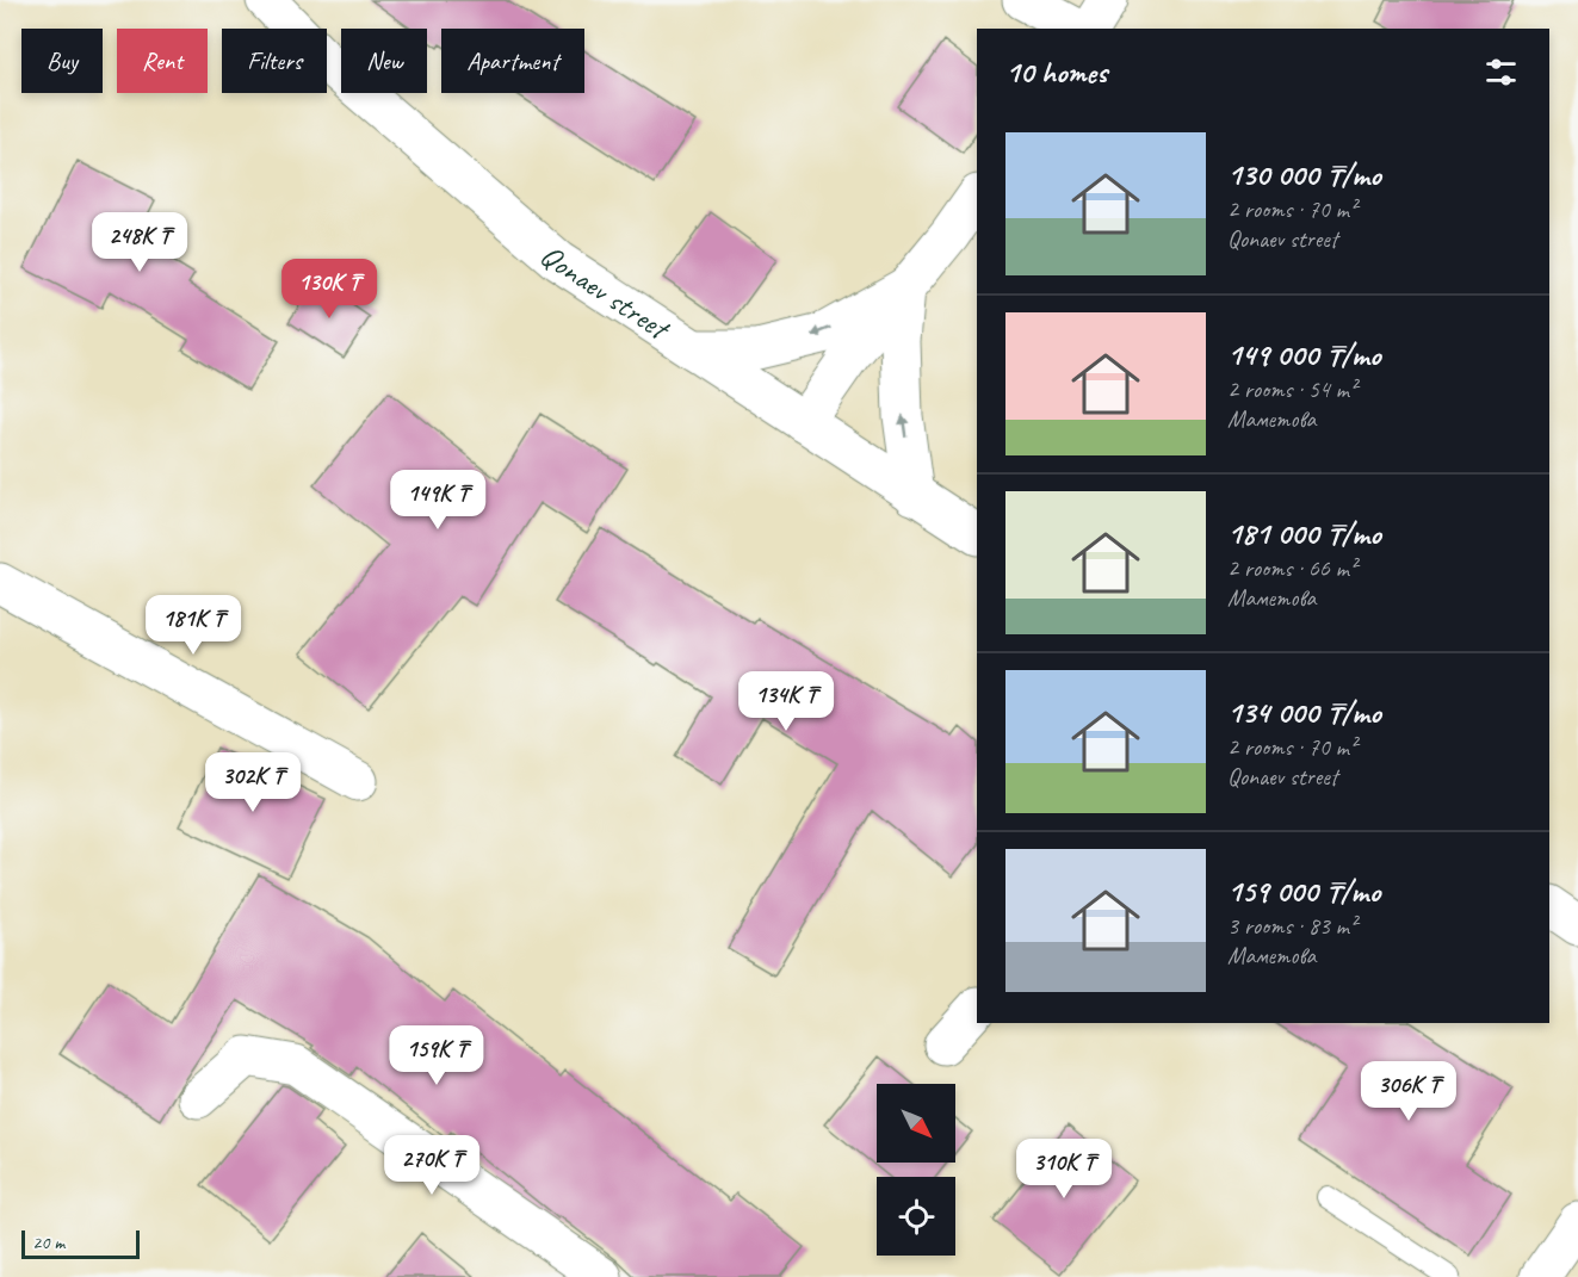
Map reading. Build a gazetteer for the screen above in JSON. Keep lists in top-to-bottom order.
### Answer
{
  "streets": {
    "main road": ["Qonaev street"]
  },
  "scale_bar": "20 m",
  "north": "bottom right",
  "page": {
    "chip": [
      "Buy",
      "Rent",
      "Filters",
      "New",
      "Apartment"
    ],
    "heading": "10 homes",
    "list": [
      {
        "name": "130 000 ₸/mo",
        "note": "2 rooms · 70 m² · Qonaev street"
      },
      {
        "name": "149 000 ₸/mo",
        "note": "2 rooms · 54 m² · Маметова"
      },
      {
        "name": "181 000 ₸/mo",
        "note": "2 rooms · 66 m² · Маметова"
      },
      {
        "name": "134 000 ₸/mo",
        "note": "2 rooms · 70 m² · Qonaev street"
      },
      {
        "name": "159 000 ₸/mo",
        "note": "3 rooms · 83 m² · Маметова"
      }
    ],
    "price": [
      "248K ₸",
      "130K ₸",
      "149K ₸",
      "181K ₸",
      "134K ₸",
      "302K ₸",
      "159K ₸",
      "306K ₸",
      "270K ₸",
      "310K ₸"
    ],
    "scale": "20 m"
  }
}
